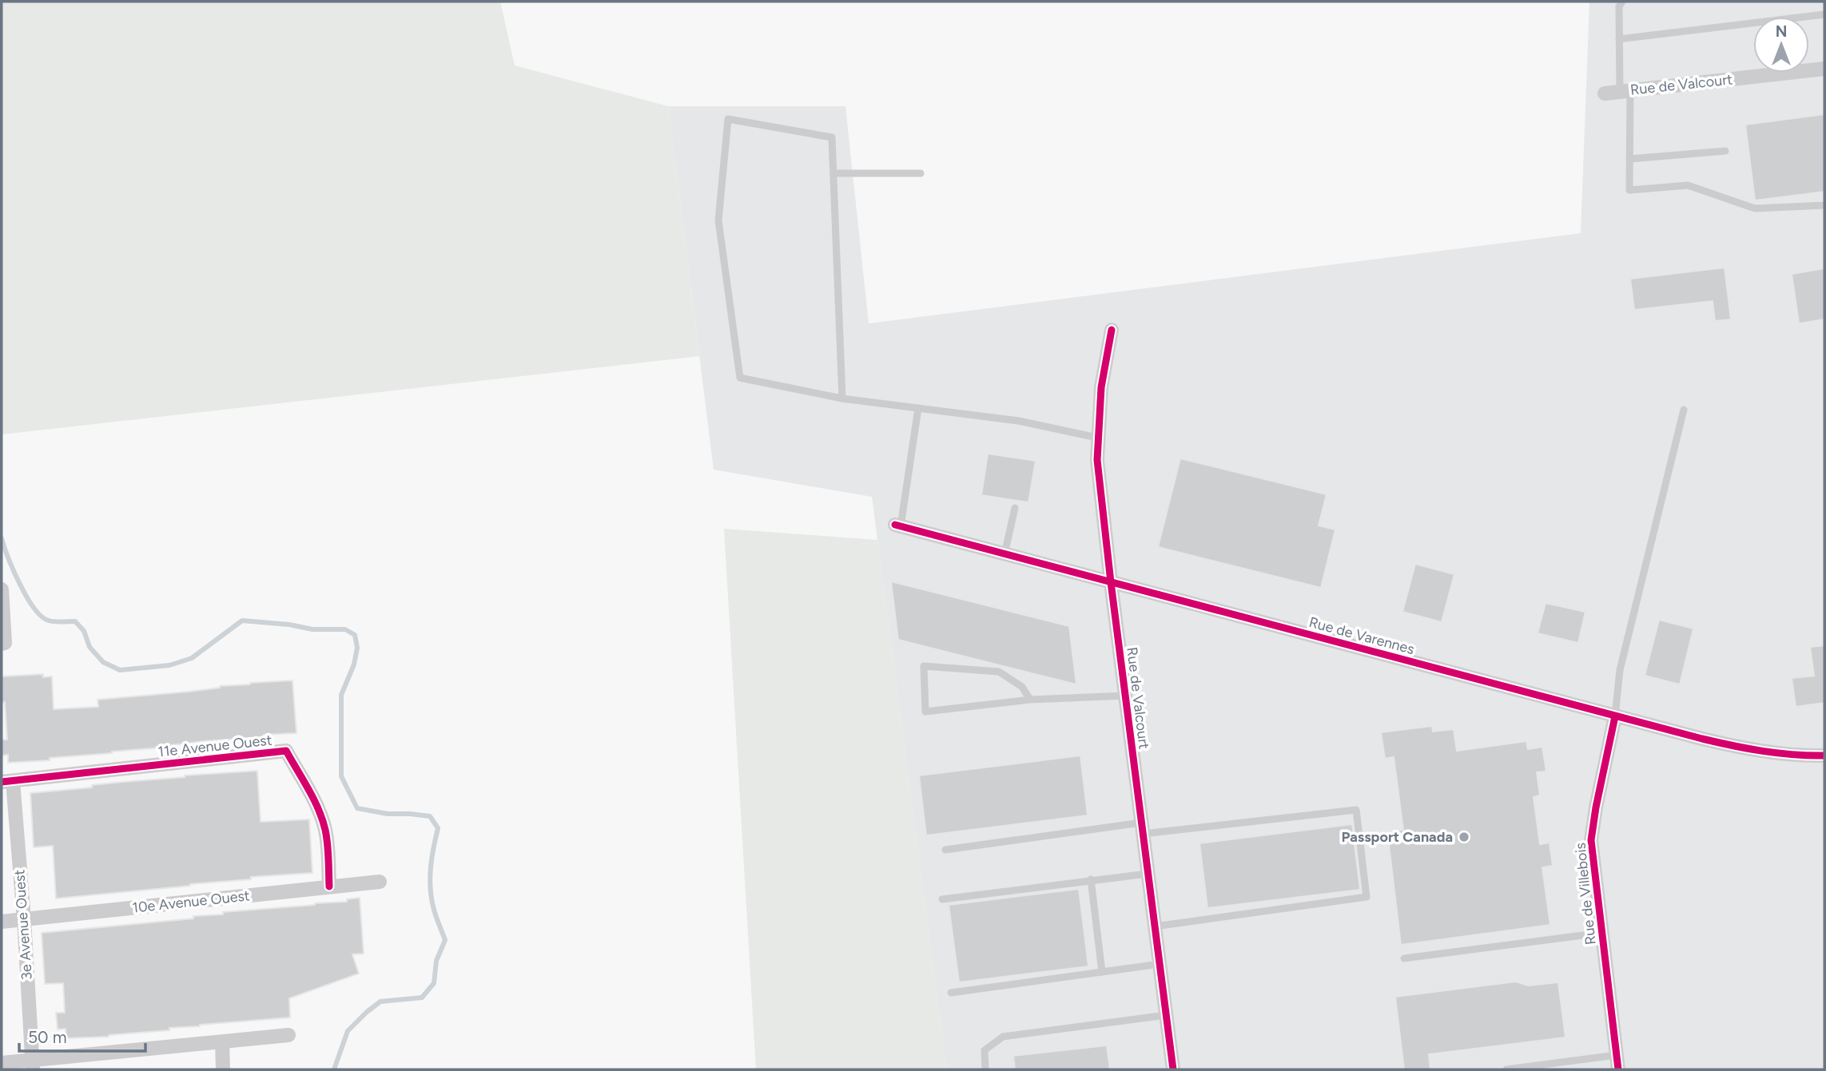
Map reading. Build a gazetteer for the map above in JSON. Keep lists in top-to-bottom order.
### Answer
{
  "streets": {
    "street": [
      "Rue de Valcourt",
      "Rue de Varennes",
      "11e Avenue Ouest",
      "Rue de Villebois",
      "10e Avenue Ouest",
      "3e Avenue Ouest"
    ]
  },
  "crossings": [
    ["Rue de Valcourt", "Rue de Varennes"],
    ["Rue de Varennes", "Rue de Villebois"],
    ["11e Avenue Ouest", "10e Avenue Ouest"],
    ["11e Avenue Ouest", "3e Avenue Ouest"],
    ["10e Avenue Ouest", "3e Avenue Ouest"]
  ],
  "places": ["Passport Canada"],
  "scale_bar": "50 m",
  "north": "top"
}
